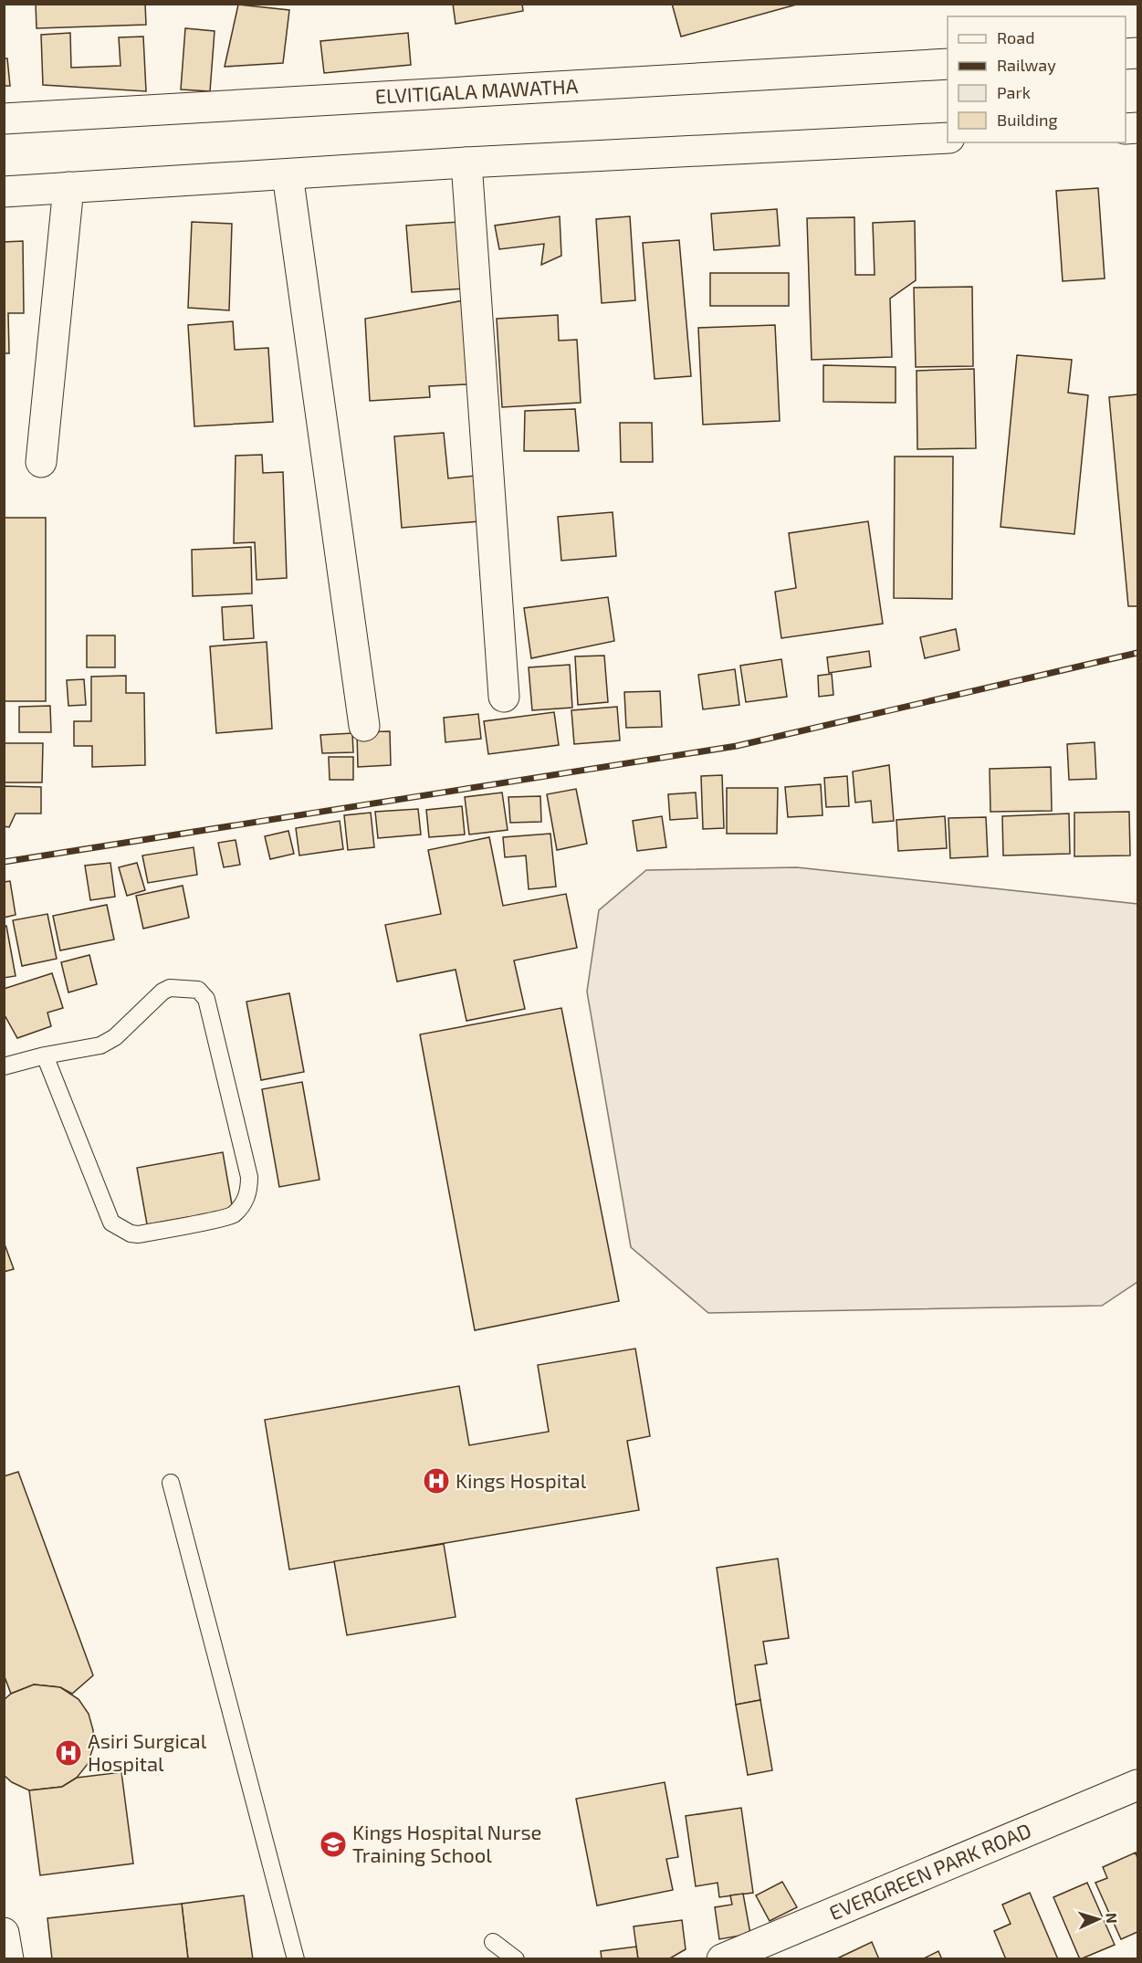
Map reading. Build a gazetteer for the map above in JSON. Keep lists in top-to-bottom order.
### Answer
{
  "streets": {
    "main road": ["ELVITIGALA MAWATHA", "EVERGREEN PARK ROAD"]
  },
  "places": {
    "hospital": ["Kings Hospital", "Asiri Surgical Hospital"],
    "school or university": ["Kings Hospital Nurse Training School"]
  },
  "legend": [
    "Road",
    "Railway",
    "Park",
    "Building"
  ],
  "north": "right"
}
